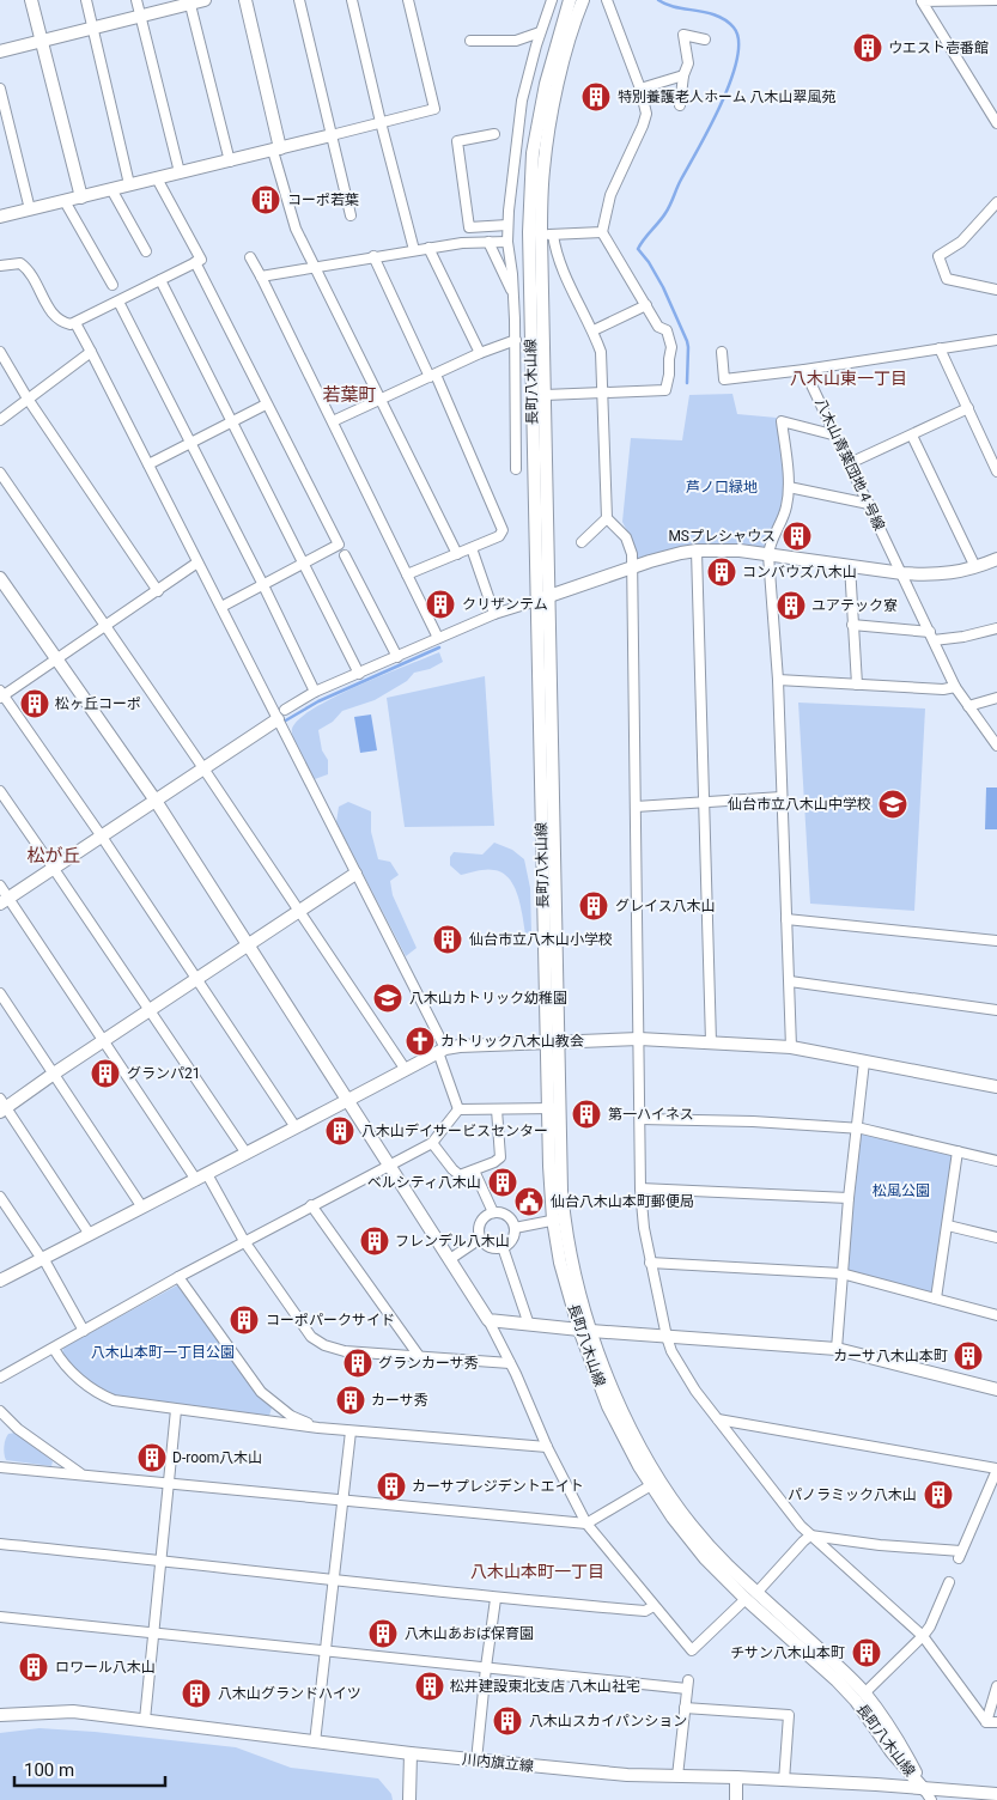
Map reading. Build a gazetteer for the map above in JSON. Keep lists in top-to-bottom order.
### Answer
{
  "streets": {
    "street": ["長町八木山線", "八木山青葉団地４号線", "川内旗立線"]
  },
  "crossings": [
    ["長町八木山線", "川内旗立線"]
  ],
  "districts": [
    "八木山東一丁目",
    "若葉町",
    "松が丘",
    "八木山本町一丁目"
  ],
  "parks": ["芦ノ口緑地", "松風公園", "八木山本町一丁目公園"],
  "places": {
    "building": [
      "ウエスト壱番館",
      "特別養護老人ホーム 八木山翠風苑",
      "コーポ若葉",
      "MSプレシャウス",
      "コンバウズ八木山",
      "クリザンテム",
      "ユアテック寮",
      "松ヶ丘コーポ",
      "グレイス八木山",
      "仙台市立八木山小学校",
      "グランパ21",
      "第一ハイネス",
      "八木山デイサービスセンター",
      "ベルシティ八木山",
      "フレンデル八木山",
      "コーポパークサイド",
      "カーサ八木山本町",
      "グランカーサ秀",
      "カーサ秀",
      "D-room八木山",
      "カーサプレジデントエイト",
      "パノラミック八木山",
      "八木山あおば保育園",
      "チサン八木山本町",
      "ロワール八木山",
      "松井建設東北支店 八木山社宅",
      "八木山グランドハイツ",
      "八木山スカイパンション"
    ],
    "school or university": ["仙台市立八木山中学校", "八木山カトリック幼稚園"],
    "church": ["カトリック八木山教会"],
    "public building": ["仙台八木山本町郵便局"]
  },
  "scale_bar": "100 m"
}
